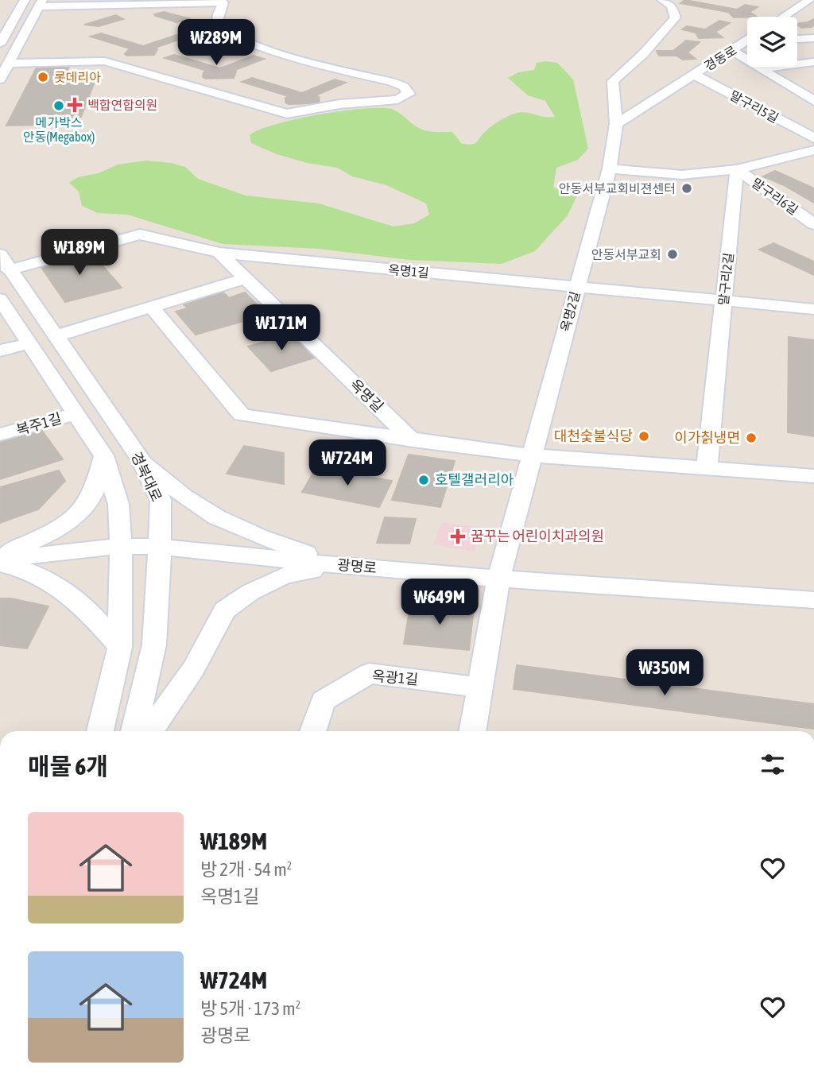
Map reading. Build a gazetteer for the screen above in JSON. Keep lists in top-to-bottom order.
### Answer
{
  "streets": {
    "street": [
      "경동로",
      "말구리5길",
      "말구리6길",
      "옥명1길",
      "말구리2길",
      "옥명2길",
      "옥명길",
      "복주1길",
      "경북대로",
      "광명로",
      "옥광1길"
    ]
  },
  "crossings": [
    ["경동로", "말구리5길"],
    ["경동로", "옥명2길"],
    ["말구리6길", "말구리2길"],
    ["옥명1길", "말구리2길"],
    ["옥명1길", "옥명2길"],
    ["옥명1길", "옥명길"],
    ["옥명1길", "경북대로"],
    ["옥명2길", "광명로"],
    ["경북대로", "광명로"]
  ],
  "places": {
    "other": [
      "롯데리아",
      "메가박스 안동(Megabox)",
      "안동서부교회비젼센터",
      "안동서부교회",
      "대천숯불식당",
      "이가칡냉면",
      "호텔갤러리아"
    ],
    "health": ["백합연합의원", "꿈꾸는 어린이치과의원"]
  },
  "page": {
    "price": [
      "₩289M",
      "₩189M",
      "₩171M",
      "₩724M",
      "₩649M",
      "₩350M"
    ],
    "heading": "매물 6개",
    "list": [
      {
        "name": "₩189M",
        "note": "방 2개 · 54 m² · 옥명1길"
      },
      {
        "name": "₩724M",
        "note": "방 5개 · 173 m² · 광명로"
      }
    ]
  }
}
